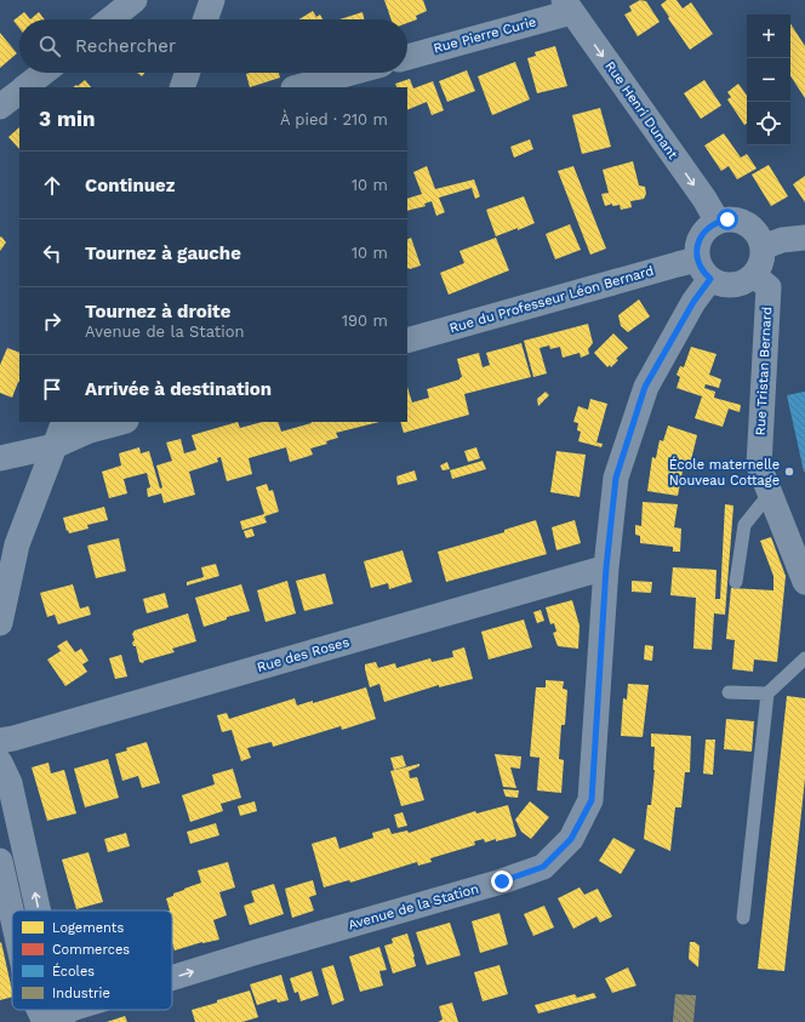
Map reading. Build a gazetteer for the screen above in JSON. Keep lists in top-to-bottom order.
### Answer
{
  "streets": {
    "street": [
      "Rue Pierre Curie",
      "Rue Henri Dunant",
      "Rue du Professeur Léon Bernard",
      "Rue Tristan Bernard",
      "Rue des Roses",
      "Avenue de la Station"
    ]
  },
  "crossings": [
    ["Rue Pierre Curie", "Rue Henri Dunant"],
    ["Rue Henri Dunant", "Rue du Professeur Léon Bernard"],
    ["Rue Henri Dunant", "Rue Tristan Bernard"],
    ["Rue Henri Dunant", "Avenue de la Station"],
    ["Rue du Professeur Léon Bernard", "Rue Tristan Bernard"],
    ["Rue du Professeur Léon Bernard", "Avenue de la Station"],
    ["Rue Tristan Bernard", "Avenue de la Station"],
    ["Rue des Roses", "Avenue de la Station"]
  ],
  "one_way": ["Rue Henri Dunant", "Avenue de la Station"],
  "places": ["École maternelle Nouveau Cottage"],
  "legend": [
    "Logements",
    "Commerces",
    "Écoles",
    "Industrie"
  ],
  "page": {
    "map_buttons": ["+", "−"],
    "search": "Rechercher",
    "heading": ["3 min", "À pied · 210 m"],
    "list": [
      ["Continuez", "10 m"],
      ["Tournez à gauche", "10 m"],
      ["Tournez à droite", "Avenue de la Station", "190 m"],
      "Arrivée à destination"
    ]
  }
}
